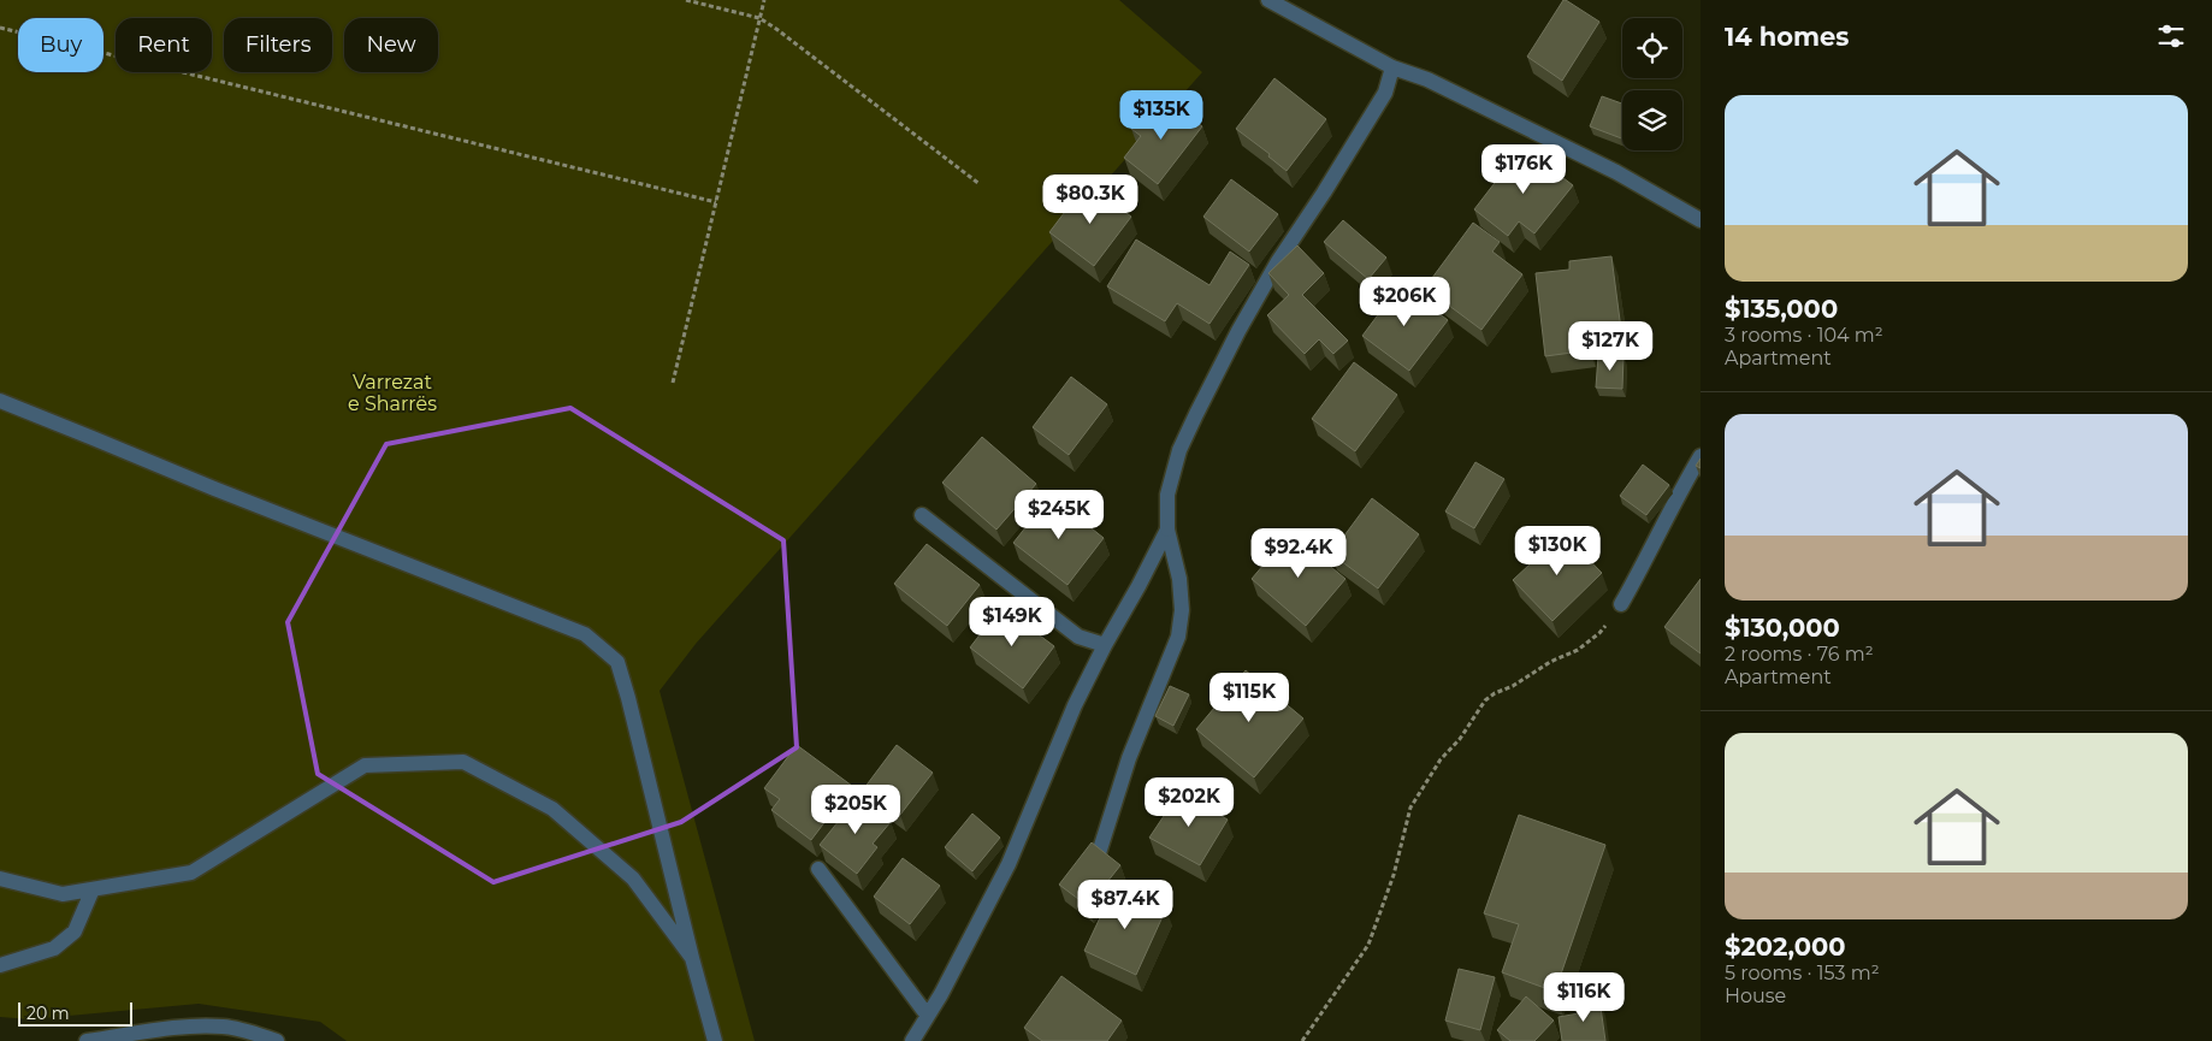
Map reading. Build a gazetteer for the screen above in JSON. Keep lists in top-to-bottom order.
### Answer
{
  "parks": ["Varrezat e Sharrës"],
  "scale_bar": "20 m",
  "page": {
    "heading": "14 homes",
    "chip": [
      "Buy",
      "Rent",
      "Filters",
      "New"
    ],
    "list": [
      {
        "name": "$135,000",
        "note": "3 rooms · 104 m² · Apartment"
      },
      {
        "name": "$130,000",
        "note": "2 rooms · 76 m² · Apartment"
      },
      {
        "name": "$202,000",
        "note": "5 rooms · 153 m² · House"
      }
    ],
    "price": [
      "$135K",
      "$176K",
      "$80.3K",
      "$206K",
      "$127K",
      "$245K",
      "$130K",
      "$92.4K",
      "$149K",
      "$115K",
      "$202K",
      "$205K",
      "$87.4K",
      "$116K"
    ],
    "scale": "20 m"
  }
}
